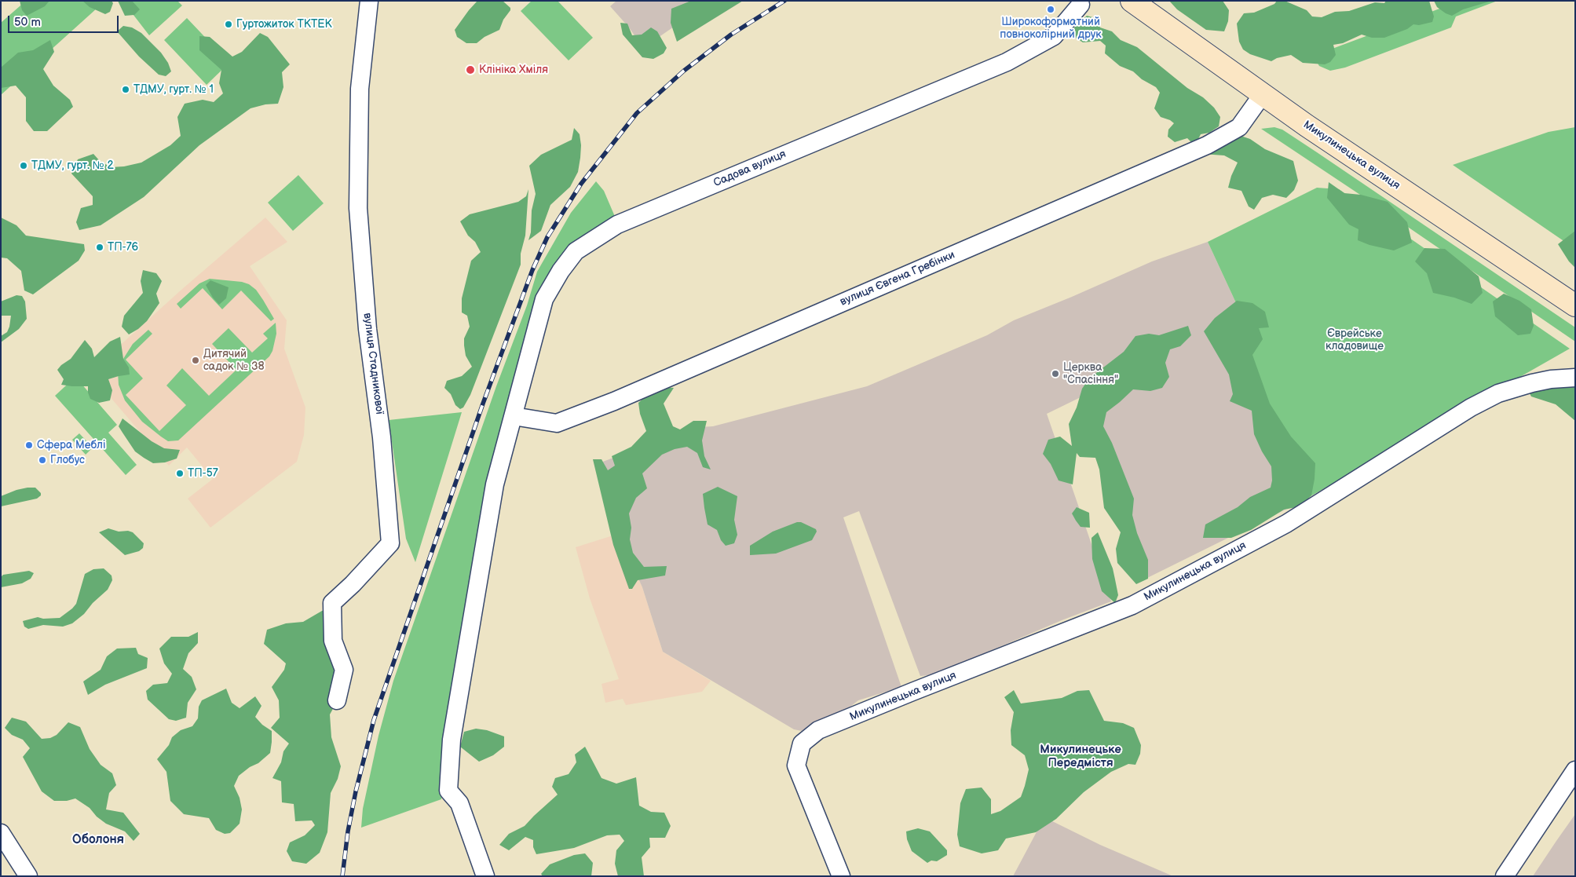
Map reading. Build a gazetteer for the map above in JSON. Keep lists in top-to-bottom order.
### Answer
{
  "streets": {
    "main road": ["Микулинецька вулиця"],
    "street": ["Садова вулиця", "вулиця Євгена Гребінки", "вулиця Стадникової"]
  },
  "crossings": [
    ["Микулинецька вулиця", "вулиця Євгена Гребінки"],
    ["Садова вулиця", "вулиця Євгена Гребінки"]
  ],
  "districts": ["Микулинецьке Передмістя", "Оболоня"],
  "parks": ["Єврейське кладовище"],
  "places": [
    "Широкоформатний повноколірний друк",
    "Гуртожиток TKTEK",
    "Клініка Хміля",
    "ТДМУ, гурт. № 1",
    "ТДМУ, гурт. № 2",
    "ТП-76",
    "Дитячий садок № 38",
    "Церква \"Спасіння\"",
    "Сфера Меблі",
    "Глобус",
    "ТП-57"
  ],
  "scale_bar": "50 m"
}
